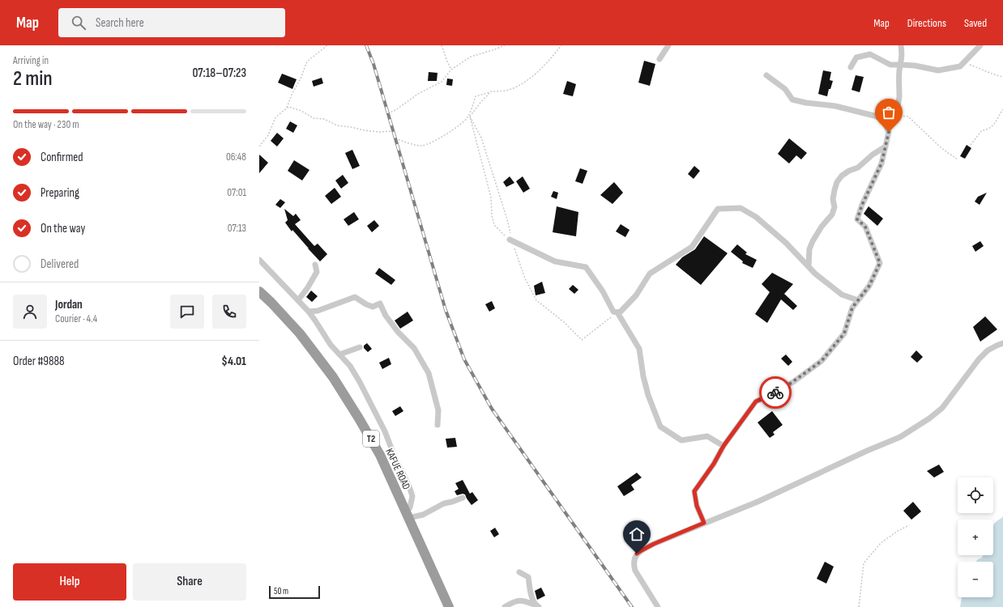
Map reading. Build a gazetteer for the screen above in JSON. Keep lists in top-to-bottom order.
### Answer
{
  "streets": {
    "highway": ["T2", "KAFUE ROAD"]
  },
  "scale_bar": "50 m",
  "page": {
    "header": "Map",
    "search": "Search here",
    "nav": ["Map", "Directions", "Saved"],
    "heading": ["2 min", "Arriving in", "07:18–07:23"],
    "panel": [
      "Jordan",
      "Courier · 4.4",
      "Order #9888",
      "$4.01"
    ],
    "bar": "On the way · 230 m",
    "list": [
      ["Confirmed", "06:48"],
      ["Preparing", "07:01"],
      ["On the way", "07:13"],
      "Delivered"
    ],
    "map_buttons": ["+", "−"],
    "buttons": ["Help", "Share"],
    "scale": "50 m"
  }
}
